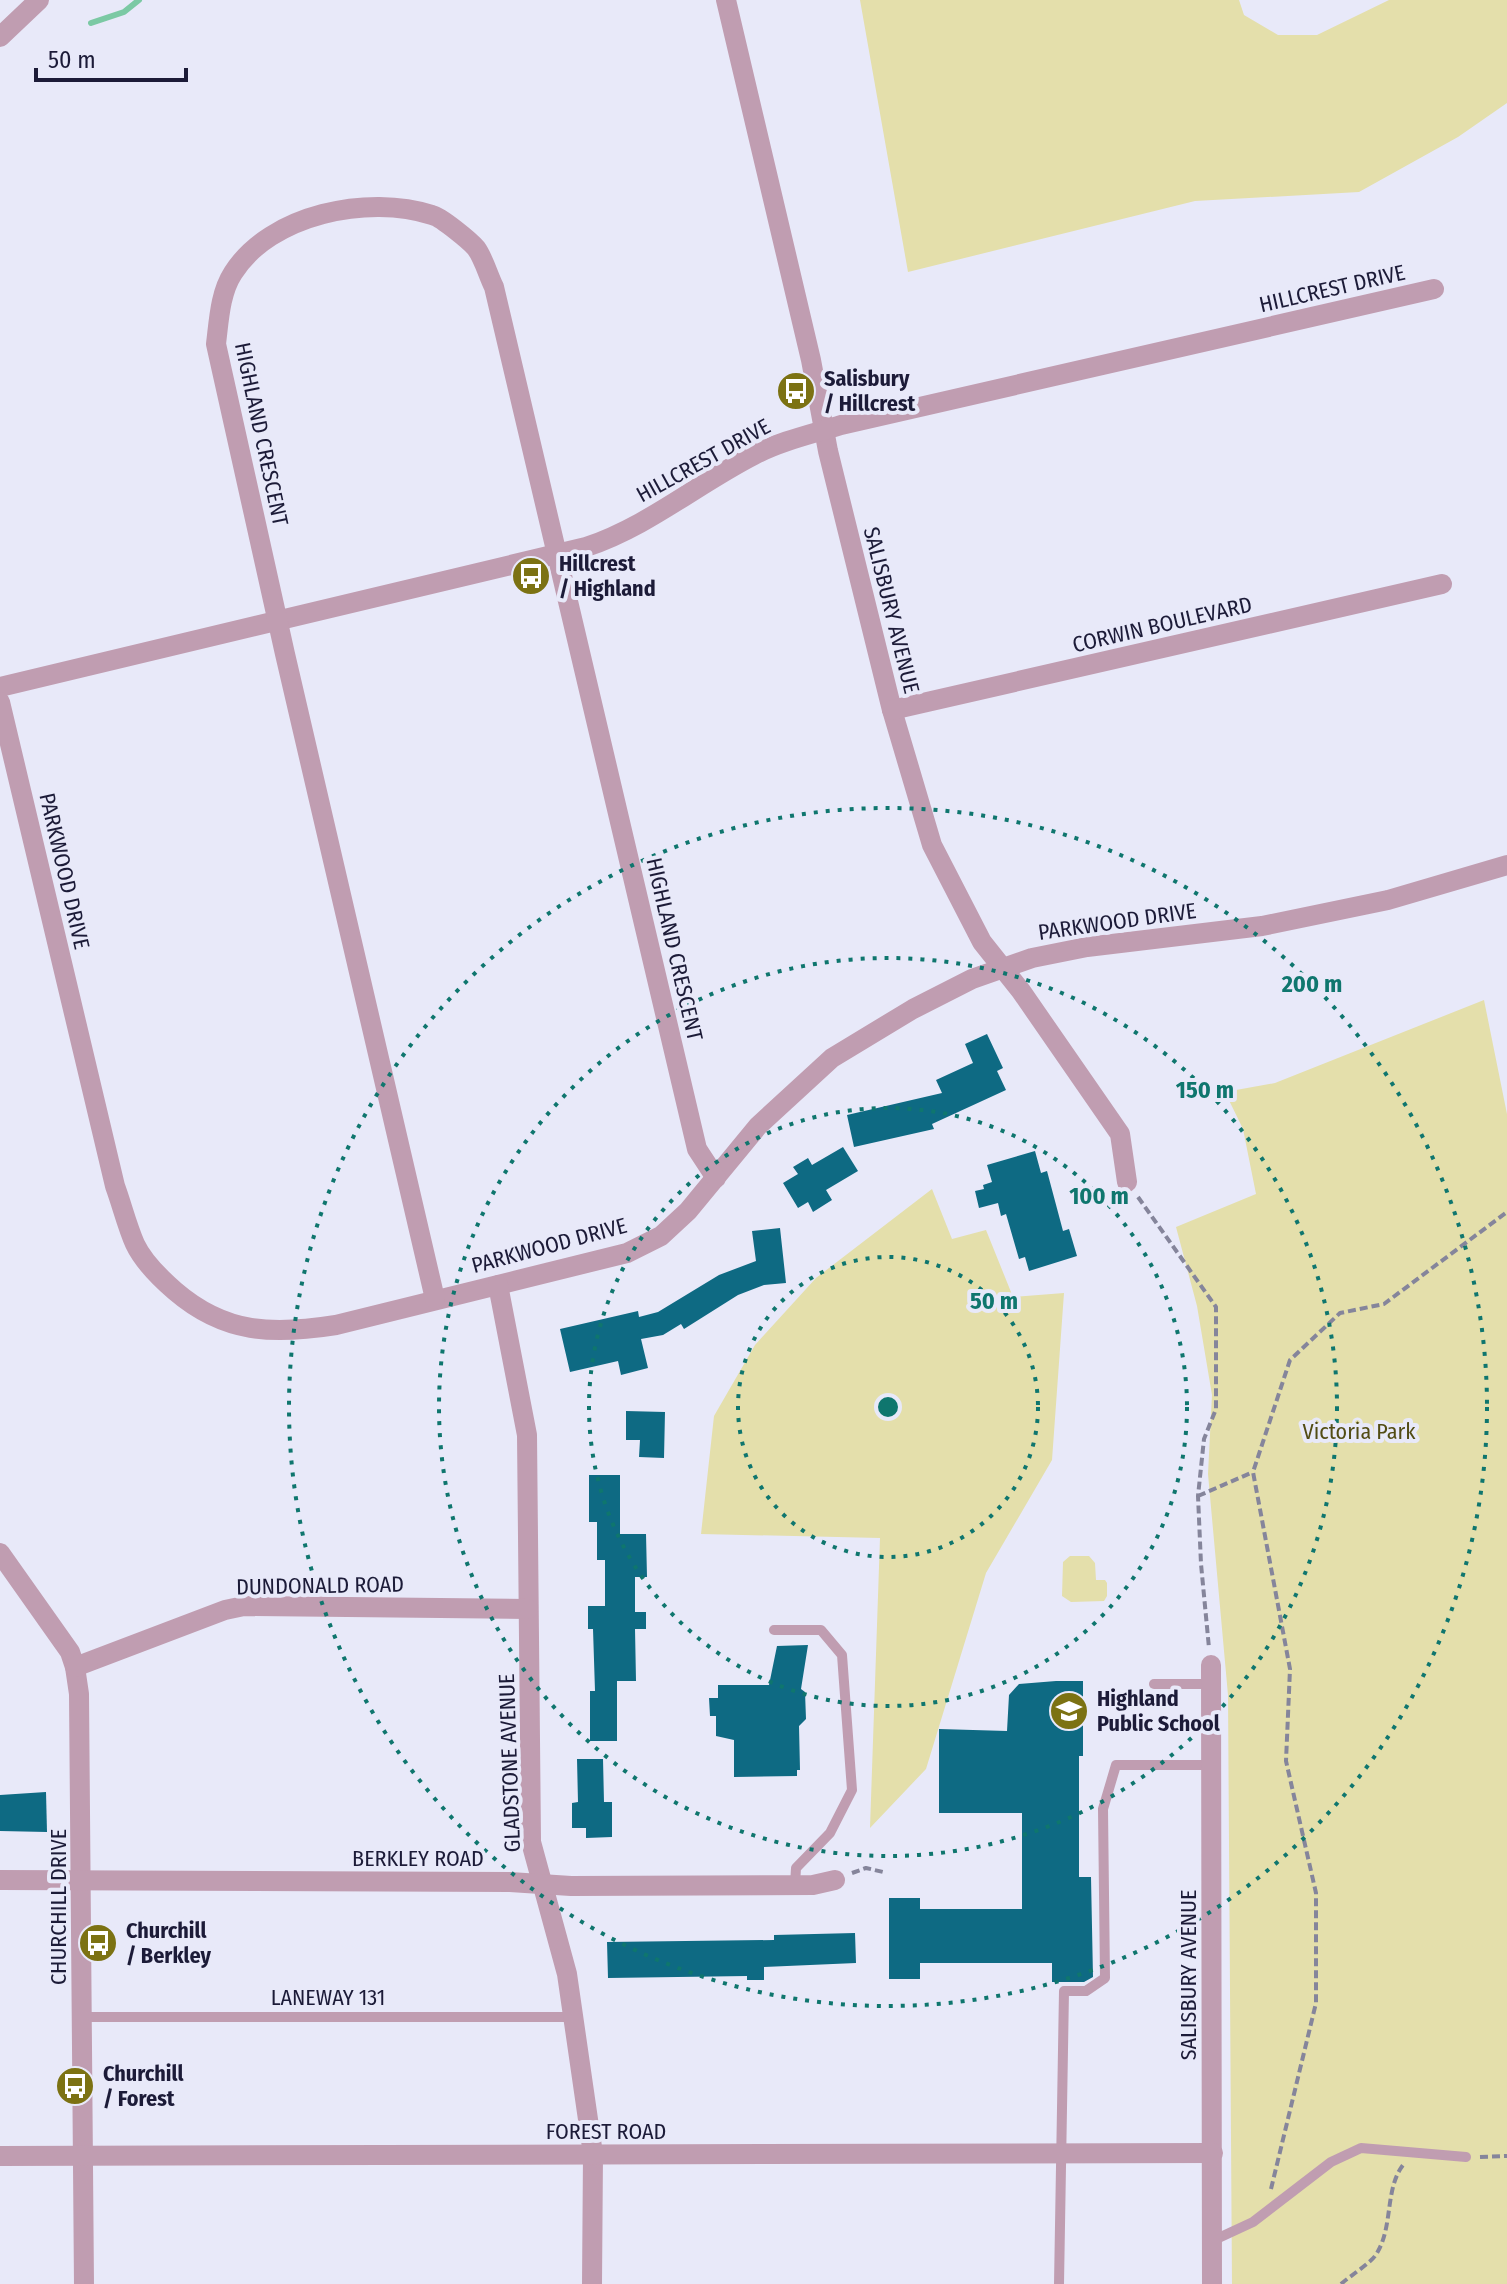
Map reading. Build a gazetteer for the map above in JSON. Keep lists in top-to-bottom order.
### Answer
{
  "streets": {
    "street": [
      "HILLCREST DRIVE",
      "HIGHLAND CRESCENT",
      "SALISBURY AVENUE",
      "CORWIN BOULEVARD",
      "PARKWOOD DRIVE",
      "DUNDONALD ROAD",
      "GLADSTONE AVENUE",
      "BERKLEY ROAD",
      "CHURCHILL DRIVE",
      "FOREST ROAD"
    ],
    "lane": ["LANEWAY 131"]
  },
  "crossings": [
    ["HILLCREST DRIVE", "HIGHLAND CRESCENT"],
    ["HILLCREST DRIVE", "SALISBURY AVENUE"],
    ["HIGHLAND CRESCENT", "PARKWOOD DRIVE"],
    ["SALISBURY AVENUE", "CORWIN BOULEVARD"],
    ["SALISBURY AVENUE", "PARKWOOD DRIVE"],
    ["SALISBURY AVENUE", "FOREST ROAD"],
    ["PARKWOOD DRIVE", "GLADSTONE AVENUE"],
    ["DUNDONALD ROAD", "GLADSTONE AVENUE"],
    ["DUNDONALD ROAD", "CHURCHILL DRIVE"],
    ["GLADSTONE AVENUE", "BERKLEY ROAD"],
    ["GLADSTONE AVENUE", "LANEWAY 131"],
    ["GLADSTONE AVENUE", "FOREST ROAD"],
    ["BERKLEY ROAD", "CHURCHILL DRIVE"],
    ["CHURCHILL DRIVE", "LANEWAY 131"],
    ["CHURCHILL DRIVE", "FOREST ROAD"]
  ],
  "parks": ["Victoria Park"],
  "places": {
    "bus stop": [
      "Salisbury / Hillcrest",
      "Hillcrest / Highland",
      "Churchill / Berkley",
      "Churchill / Forest"
    ],
    "school or university": ["Highland Public School"]
  },
  "scale_bar": "50 m",
  "rings": [
    "200 m",
    "150 m",
    "100 m",
    "50 m"
  ]
}
